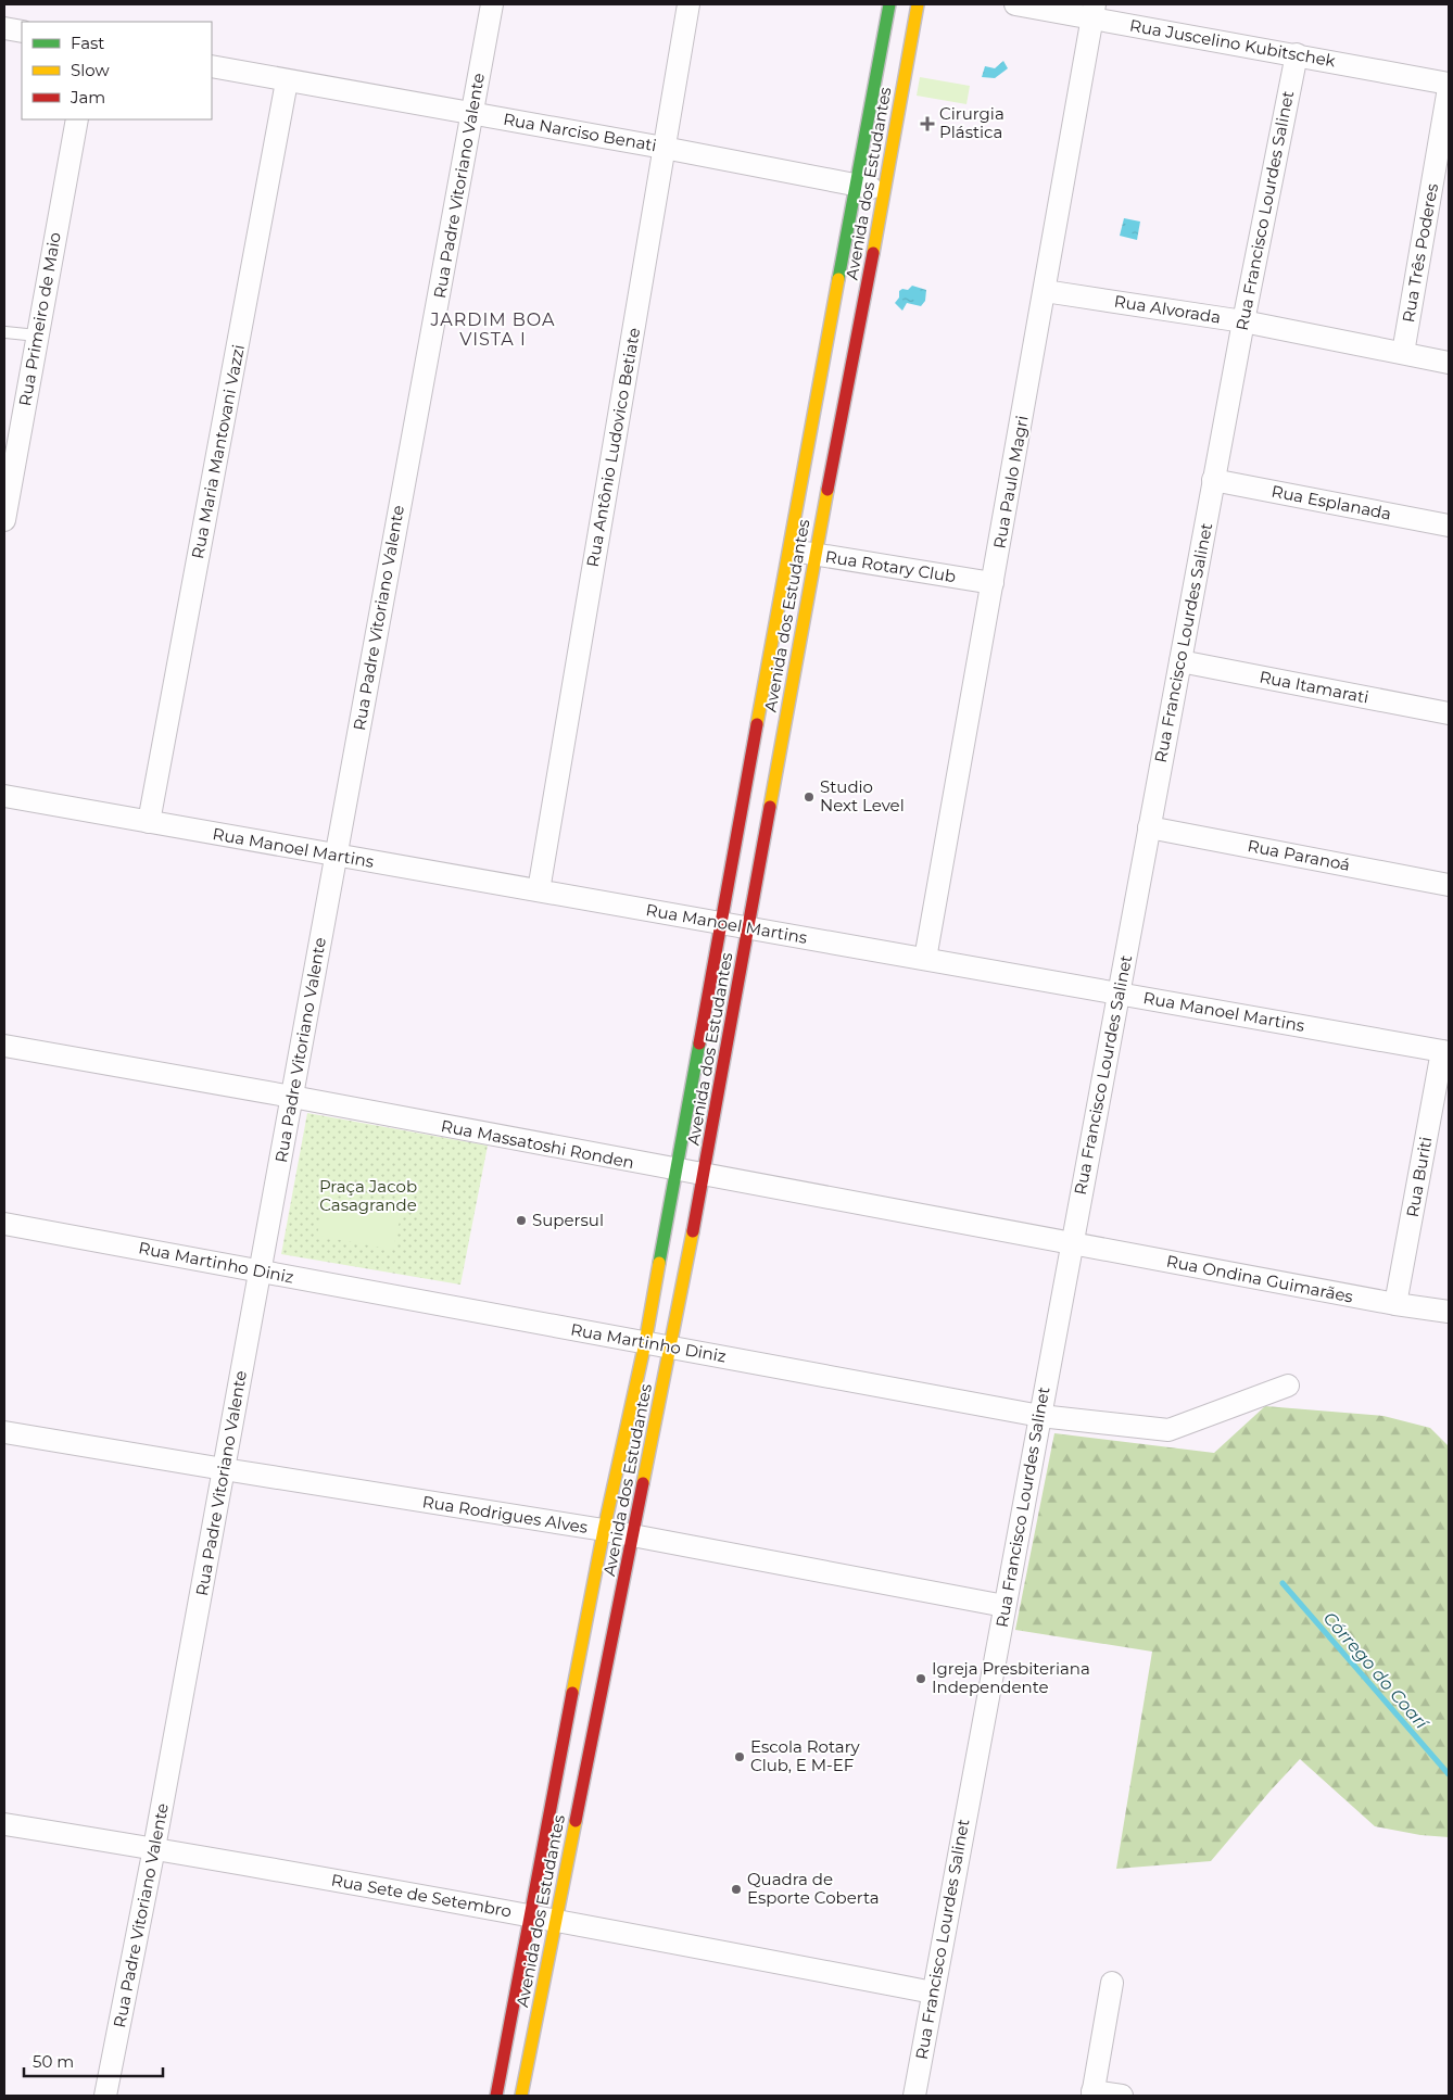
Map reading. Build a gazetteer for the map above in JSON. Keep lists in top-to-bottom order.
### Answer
{
  "streets": {
    "street": [
      "Rua Juscelino Kubitschek",
      "Rua Narciso Benati",
      "Avenida dos Estudantes",
      "Rua Padre Vitoriano Valente",
      "Rua Francisco Lourdes Salinet",
      "Rua Três Poderes",
      "Rua Alvorada",
      "Rua Primeiro de Maio",
      "Rua Antônio Ludovico Betiate",
      "Rua Maria Mantovani Vazzi",
      "Rua Paulo Magri",
      "Rua Esplanada",
      "Rua Rotary Club",
      "Rua Itamarati",
      "Rua Manoel Martins",
      "Rua Paranoá",
      "Rua Massatoshi Ronden",
      "Rua Buriti",
      "Rua Martinho Diniz",
      "Rua Ondina Guimarães",
      "Rua Rodrigues Alves",
      "Rua Sete de Setembro"
    ]
  },
  "crossings": [
    ["Rua Juscelino Kubitschek", "Rua Francisco Lourdes Salinet"],
    ["Rua Juscelino Kubitschek", "Rua Paulo Magri"],
    ["Rua Narciso Benati", "Avenida dos Estudantes"],
    ["Rua Narciso Benati", "Rua Padre Vitoriano Valente"],
    ["Rua Narciso Benati", "Rua Antônio Ludovico Betiate"],
    ["Rua Narciso Benati", "Rua Maria Mantovani Vazzi"],
    ["Avenida dos Estudantes", "Rua Rotary Club"],
    ["Avenida dos Estudantes", "Rua Manoel Martins"],
    ["Avenida dos Estudantes", "Rua Massatoshi Ronden"],
    ["Avenida dos Estudantes", "Rua Martinho Diniz"],
    ["Avenida dos Estudantes", "Rua Rodrigues Alves"],
    ["Avenida dos Estudantes", "Rua Sete de Setembro"],
    ["Rua Padre Vitoriano Valente", "Rua Manoel Martins"],
    ["Rua Padre Vitoriano Valente", "Rua Massatoshi Ronden"],
    ["Rua Padre Vitoriano Valente", "Rua Martinho Diniz"],
    ["Rua Padre Vitoriano Valente", "Rua Rodrigues Alves"],
    ["Rua Padre Vitoriano Valente", "Rua Sete de Setembro"],
    ["Rua Francisco Lourdes Salinet", "Rua Alvorada"],
    ["Rua Francisco Lourdes Salinet", "Rua Esplanada"],
    ["Rua Francisco Lourdes Salinet", "Rua Itamarati"],
    ["Rua Francisco Lourdes Salinet", "Rua Manoel Martins"],
    ["Rua Francisco Lourdes Salinet", "Rua Paranoá"],
    ["Rua Francisco Lourdes Salinet", "Rua Massatoshi Ronden"],
    ["Rua Francisco Lourdes Salinet", "Rua Martinho Diniz"],
    ["Rua Francisco Lourdes Salinet", "Rua Ondina Guimarães"],
    ["Rua Francisco Lourdes Salinet", "Rua Rodrigues Alves"],
    ["Rua Francisco Lourdes Salinet", "Rua Sete de Setembro"],
    ["Rua Três Poderes", "Rua Alvorada"],
    ["Rua Alvorada", "Rua Paulo Magri"],
    ["Rua Antônio Ludovico Betiate", "Rua Manoel Martins"],
    ["Rua Maria Mantovani Vazzi", "Rua Manoel Martins"],
    ["Rua Paulo Magri", "Rua Rotary Club"],
    ["Rua Paulo Magri", "Rua Manoel Martins"],
    ["Rua Manoel Martins", "Rua Buriti"],
    ["Rua Massatoshi Ronden", "Rua Ondina Guimarães"],
    ["Rua Buriti", "Rua Ondina Guimarães"]
  ],
  "districts": ["JARDIM BOA VISTA I"],
  "water": ["Córrego do Coarí"],
  "parks": ["Praça Jacob Casagrande"],
  "places": {
    "health": ["Cirurgia Plástica"],
    "other": [
      "Studio Next Level",
      "Supersul",
      "Igreja Presbiteriana Independente",
      "Escola Rotary Club, E M-EF",
      "Quadra de Esporte Coberta"
    ]
  },
  "legend": ["Fast", "Slow", "Jam"],
  "scale_bar": "50 m"
}
